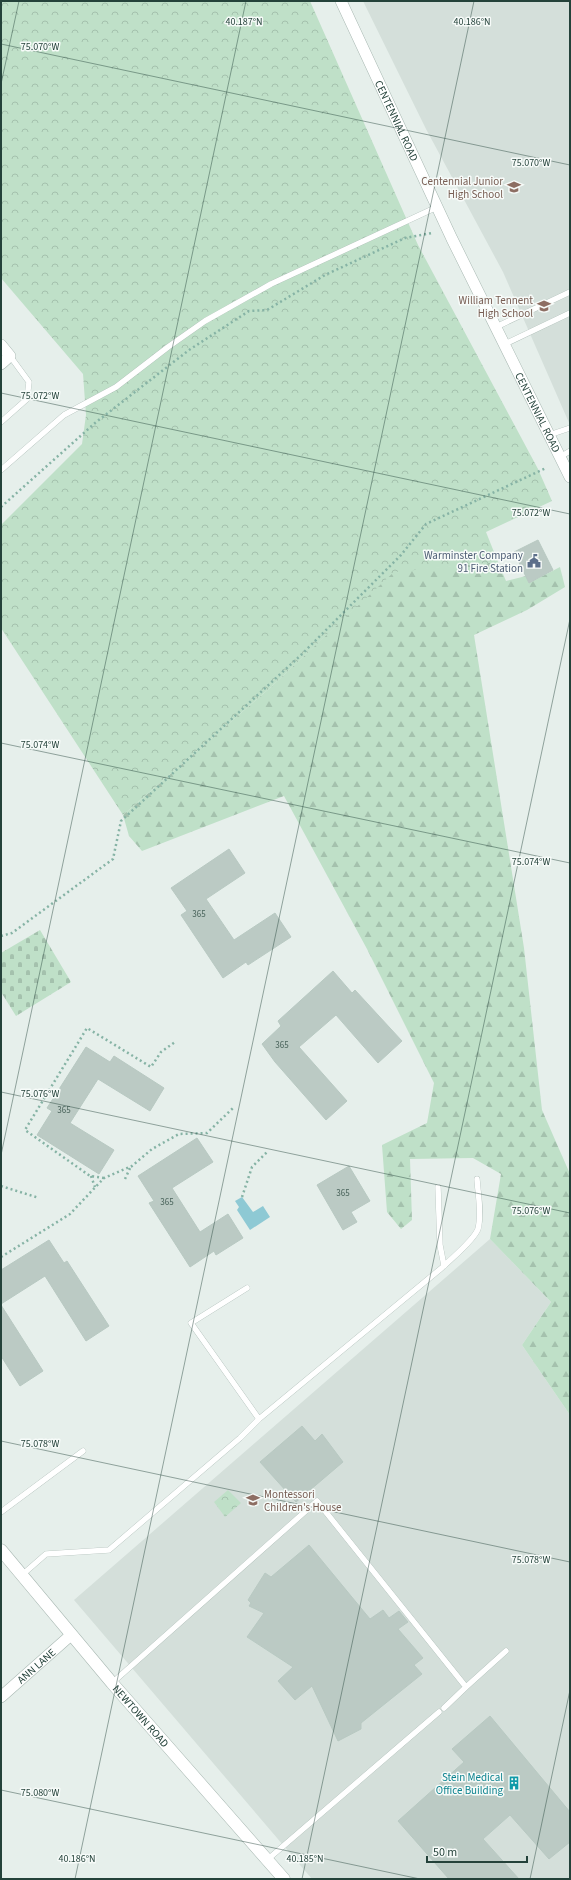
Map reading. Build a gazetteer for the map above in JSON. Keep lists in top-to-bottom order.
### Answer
{
  "streets": {
    "street": ["CENTENNIAL ROAD", "ANN LANE", "NEWTOWN ROAD"]
  },
  "crossings": [
    ["ANN LANE", "NEWTOWN ROAD"]
  ],
  "places": {
    "school or university": ["Centennial Junior High School", "William Tennent High School", "Montessori Children's House"],
    "public building": ["Warminster Company 91 Fire Station"],
    "building": ["Stein Medical Office Building"]
  },
  "house_numbers": [
    "365",
    "365",
    "365",
    "365",
    "365"
  ],
  "scale_bar": "50 m",
  "coordinates": [
    "40.187°N",
    "40.186°N",
    "75.070°W",
    "75.072°W",
    "75.074°W",
    "75.076°W",
    "75.078°W",
    "75.080°W",
    "40.185°N"
  ]
}
